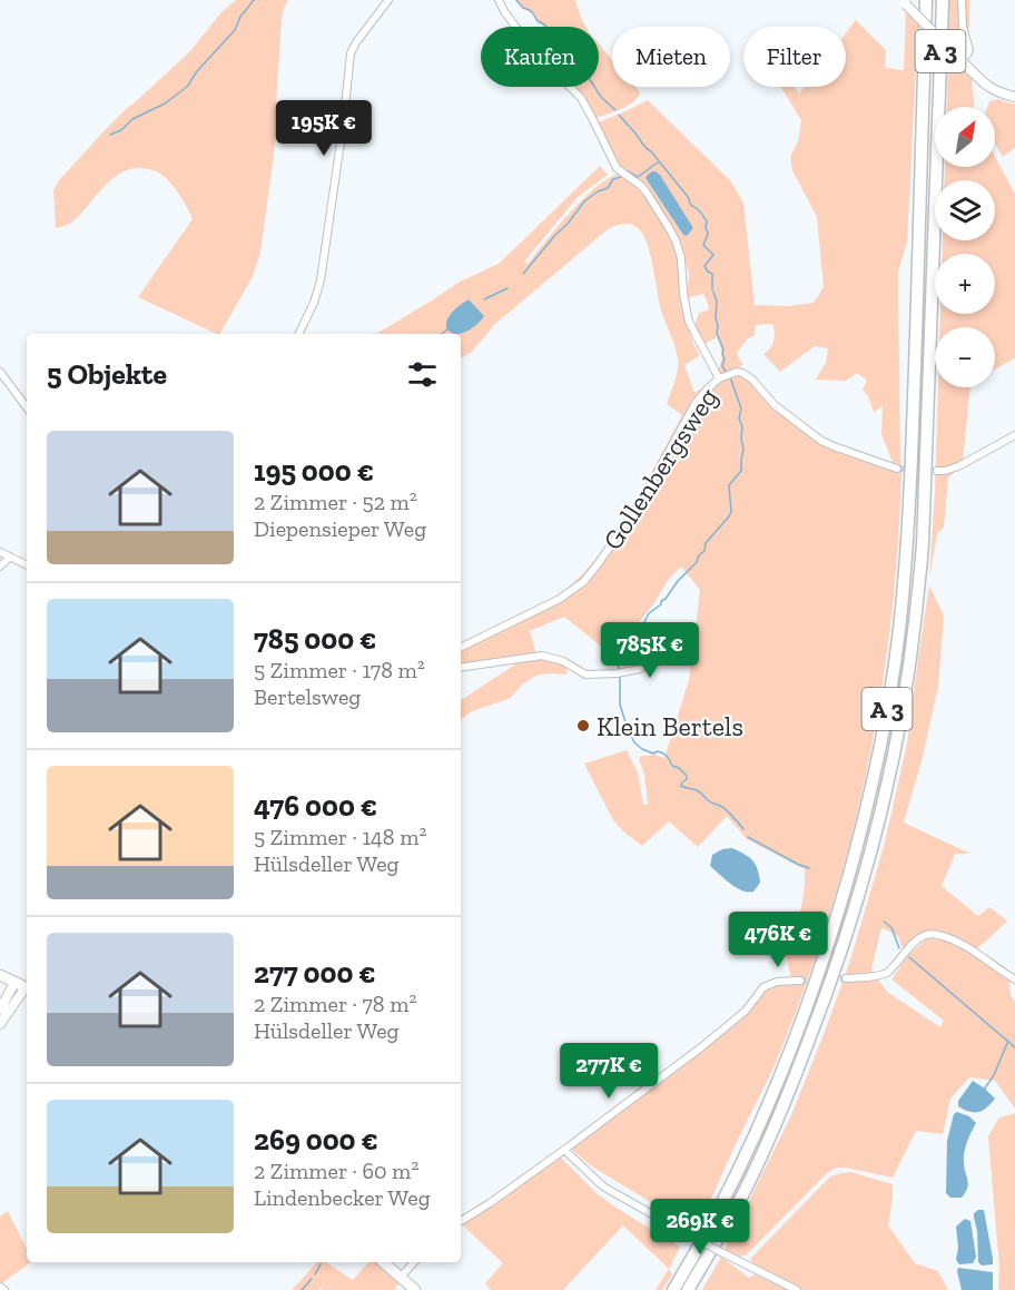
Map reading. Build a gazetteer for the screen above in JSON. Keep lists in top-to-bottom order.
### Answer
{
  "streets": {
    "highway": ["A 3"],
    "street": ["Gollenbergsweg"]
  },
  "places": ["Klein Bertels"],
  "north": "top right",
  "page": {
    "chip": ["Kaufen", "Mieten", "Filter"],
    "price": [
      "195K €",
      "785K €",
      "476K €",
      "277K €",
      "269K €"
    ],
    "map_buttons": ["+", "−"],
    "heading": "5 Objekte",
    "list": [
      {
        "name": "195 000 €",
        "note": "2 Zimmer · 52 m² · Diepensieper Weg"
      },
      {
        "name": "785 000 €",
        "note": "5 Zimmer · 178 m² · Bertelsweg"
      },
      {
        "name": "476 000 €",
        "note": "5 Zimmer · 148 m² · Hülsdeller Weg"
      },
      {
        "name": "277 000 €",
        "note": "2 Zimmer · 78 m² · Hülsdeller Weg"
      },
      {
        "name": "269 000 €",
        "note": "2 Zimmer · 60 m² · Lindenbecker Weg"
      }
    ]
  }
}
